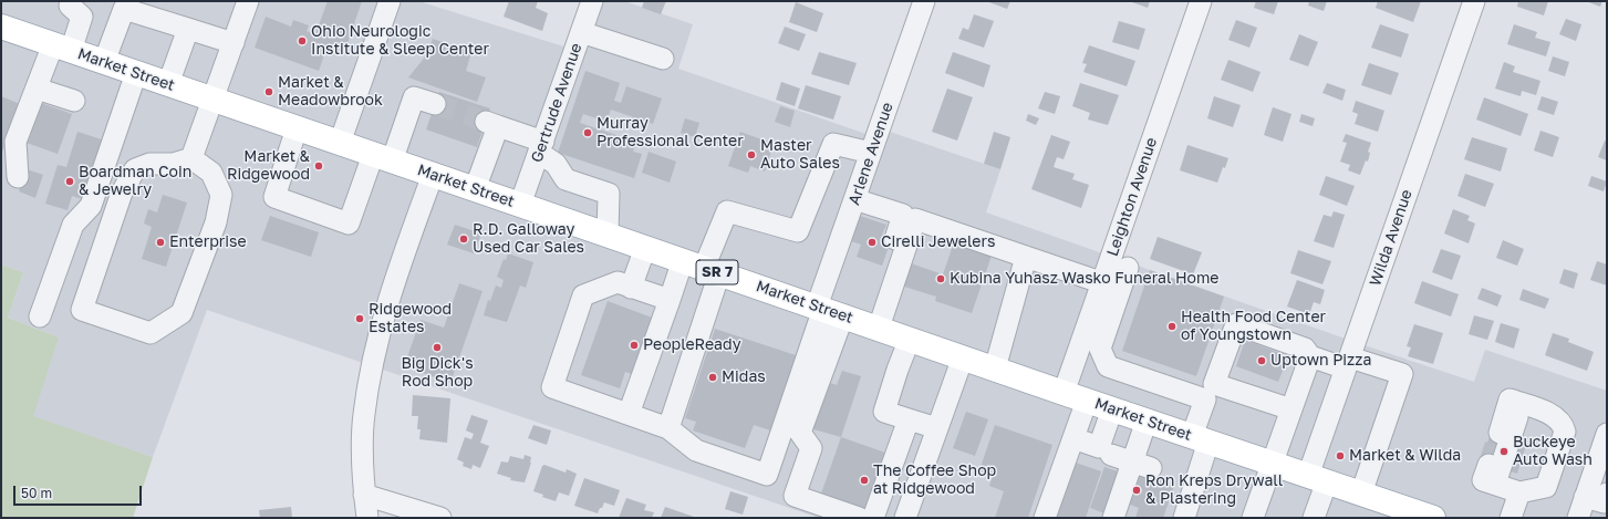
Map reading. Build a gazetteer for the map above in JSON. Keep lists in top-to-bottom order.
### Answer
{
  "streets": {
    "main road": ["Market Street", "SR 7"],
    "street": [
      "Gertrude Avenue",
      "Arlene Avenue",
      "Leighton Avenue",
      "Wilda Avenue"
    ]
  },
  "crossings": [
    ["Market Street", "Gertrude Avenue"],
    ["Market Street", "Arlene Avenue"],
    ["Market Street", "Leighton Avenue"],
    ["Market Street", "Wilda Avenue"]
  ],
  "places": [
    "Ohio Neurologic Institute & Sleep Center",
    "Market & Meadowbrook",
    "Murray Professional Center",
    "Master Auto Sales",
    "Market & Ridgewood",
    "Boardman Coin & Jewelry",
    "R.D. Galloway Used Car Sales",
    "Enterprise",
    "Cirelli Jewelers",
    "Kubina Yuhasz Wasko Funeral Home",
    "Ridgewood Estates",
    "Health Food Center of Youngstown",
    "PeopleReady",
    "Big Dick's Rod Shop",
    "Uptown Pizza",
    "Midas",
    "Buckeye Auto Wash",
    "Market & Wilda",
    "The Coffee Shop at Ridgewood",
    "Ron Kreps Drywall & Plastering"
  ],
  "scale_bar": "50 m"
}
